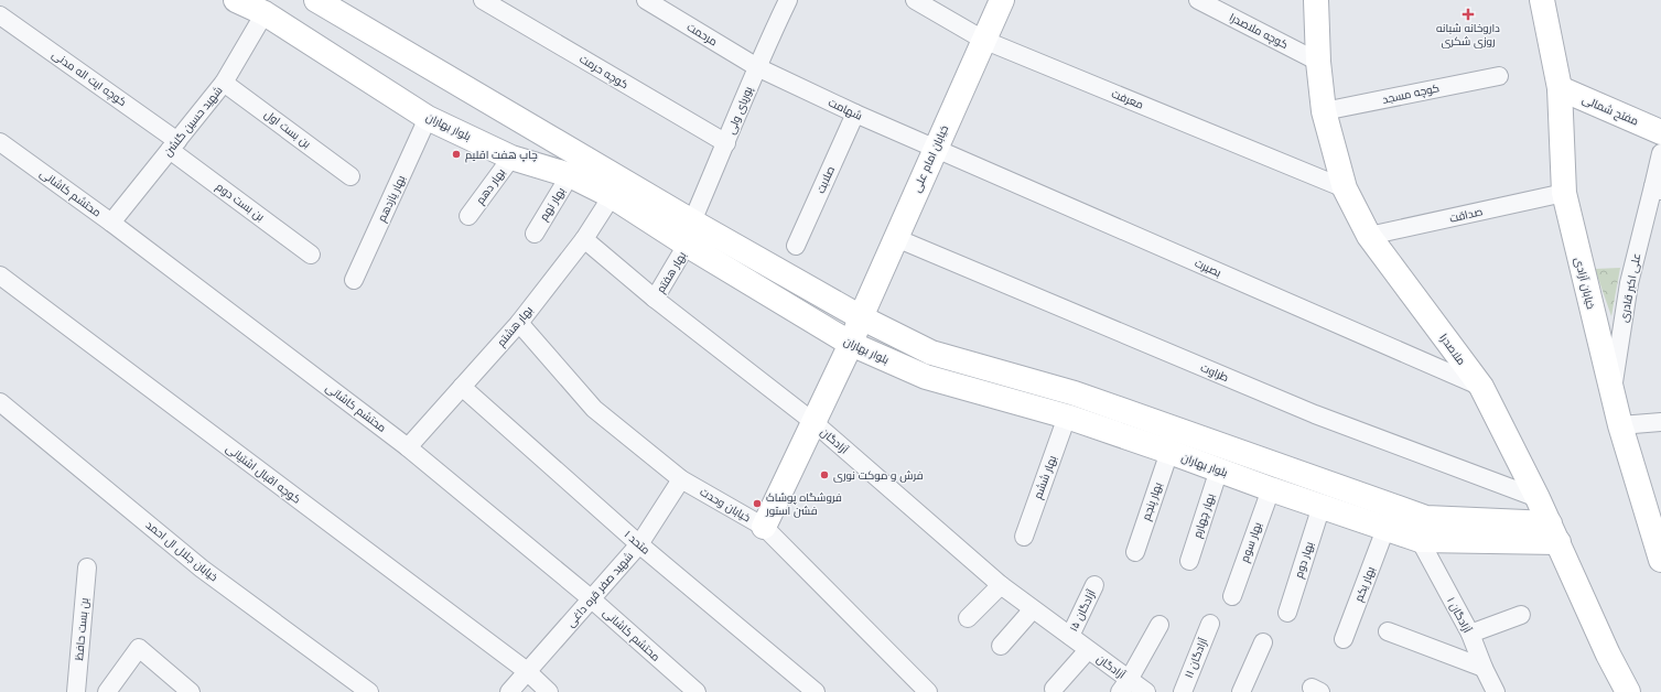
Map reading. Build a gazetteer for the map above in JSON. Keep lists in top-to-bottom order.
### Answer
{
  "streets": {
    "street": [
      "کوچه ملاصدرا",
      "مرحمت",
      "کوچه حرمت",
      "کوچه ایت اله مدنی",
      "کوچه مسجد",
      "معرفت",
      "شهامت",
      "پوریای ولی",
      "مفتح شمالی",
      "شهید حسین گلشن",
      "بلوار بهاران",
      "بن بست اول",
      "خیابان امام علی",
      "صلابت",
      "بهار دهم",
      "محتشم کاشانی",
      "بهار یازدهم",
      "بن بست دوم",
      "بهار نهم",
      "صداقت",
      "بصیرت",
      "بهار هفتم",
      "خیابان آزادی",
      "علی اکبر قادری",
      "بهار هشتم",
      "ملاصدرا",
      "طراوت",
      "آزادگان",
      "کوچه اقبال اشتیانی",
      "بهار ششم",
      "بهار پنجم",
      "خیابان وحدت",
      "بهار چهارم",
      "متحد ۱",
      "بهار سوم",
      "خیابان جلال ال احمد",
      "بهار دوم",
      "بهار یکم",
      "شهید صفر قره داغی",
      "آزادگان ۱۵",
      "آزادگان ۱",
      "بن بست حافظ",
      "آزادگان ۱۱"
    ]
  },
  "crossings": [
    ["کوچه ملاصدرا", "ملاصدرا"],
    ["مرحمت", "شهامت"],
    ["مرحمت", "پوریای ولی"],
    ["کوچه حرمت", "پوریای ولی"],
    ["کوچه ایت اله مدنی", "شهید حسین گلشن"],
    ["کوچه ایت اله مدنی", "بن بست دوم"],
    ["کوچه مسجد", "ملاصدرا"],
    ["معرفت", "خیابان امام علی"],
    ["معرفت", "ملاصدرا"],
    ["شهامت", "پوریای ولی"],
    ["شهامت", "خیابان امام علی"],
    ["شهامت", "صلابت"],
    ["شهامت", "بصیرت"],
    ["مفتح شمالی", "خیابان آزادی"],
    ["شهید حسین گلشن", "بلوار بهاران"],
    ["شهید حسین گلشن", "بن بست اول"],
    ["شهید حسین گلشن", "محتشم کاشانی"],
    ["شهید حسین گلشن", "بن بست دوم"],
    ["بلوار بهاران", "خیابان امام علی"],
    ["بلوار بهاران", "بهار دهم"],
    ["بلوار بهاران", "بهار یازدهم"],
    ["بلوار بهاران", "بهار نهم"],
    ["بلوار بهاران", "بهار هفتم"],
    ["بلوار بهاران", "بهار هشتم"],
    ["بلوار بهاران", "ملاصدرا"],
    ["بلوار بهاران", "بهار ششم"],
    ["بلوار بهاران", "بهار پنجم"],
    ["بلوار بهاران", "بهار چهارم"],
    ["بلوار بهاران", "بهار سوم"],
    ["بلوار بهاران", "بهار دوم"],
    ["بلوار بهاران", "بهار یکم"],
    ["بلوار بهاران", "آزادگان ۱"],
    ["خیابان امام علی", "بصیرت"],
    ["خیابان امام علی", "طراوت"],
    ["خیابان امام علی", "آزادگان"],
    ["خیابان امام علی", "خیابان وحدت"],
    ["محتشم کاشانی", "بهار هشتم"],
    ["محتشم کاشانی", "شهید صفر قره داغی"],
    ["صداقت", "خیابان آزادی"],
    ["صداقت", "ملاصدرا"],
    ["بصیرت", "ملاصدرا"],
    ["بهار هفتم", "آزادگان"],
    ["خیابان آزادی", "علی اکبر قادری"],
    ["بهار هشتم", "آزادگان"],
    ["بهار هشتم", "خیابان وحدت"],
    ["بهار هشتم", "متحد ۱"],
    ["ملاصدرا", "طراوت"],
    ["آزادگان", "آزادگان ۱۵"],
    ["کوچه اقبال اشتیانی", "شهید صفر قره داغی"],
    ["خیابان وحدت", "شهید صفر قره داغی"],
    ["متحد ۱", "شهید صفر قره داغی"]
  ],
  "places": {
    "health": ["داروخانه شبانه روزی شکری"],
    "other": ["چاپ هفت اقلیم", "فرش و موکت نوری", "فروشگاه پوشاک فشن استور"]
  }
}
